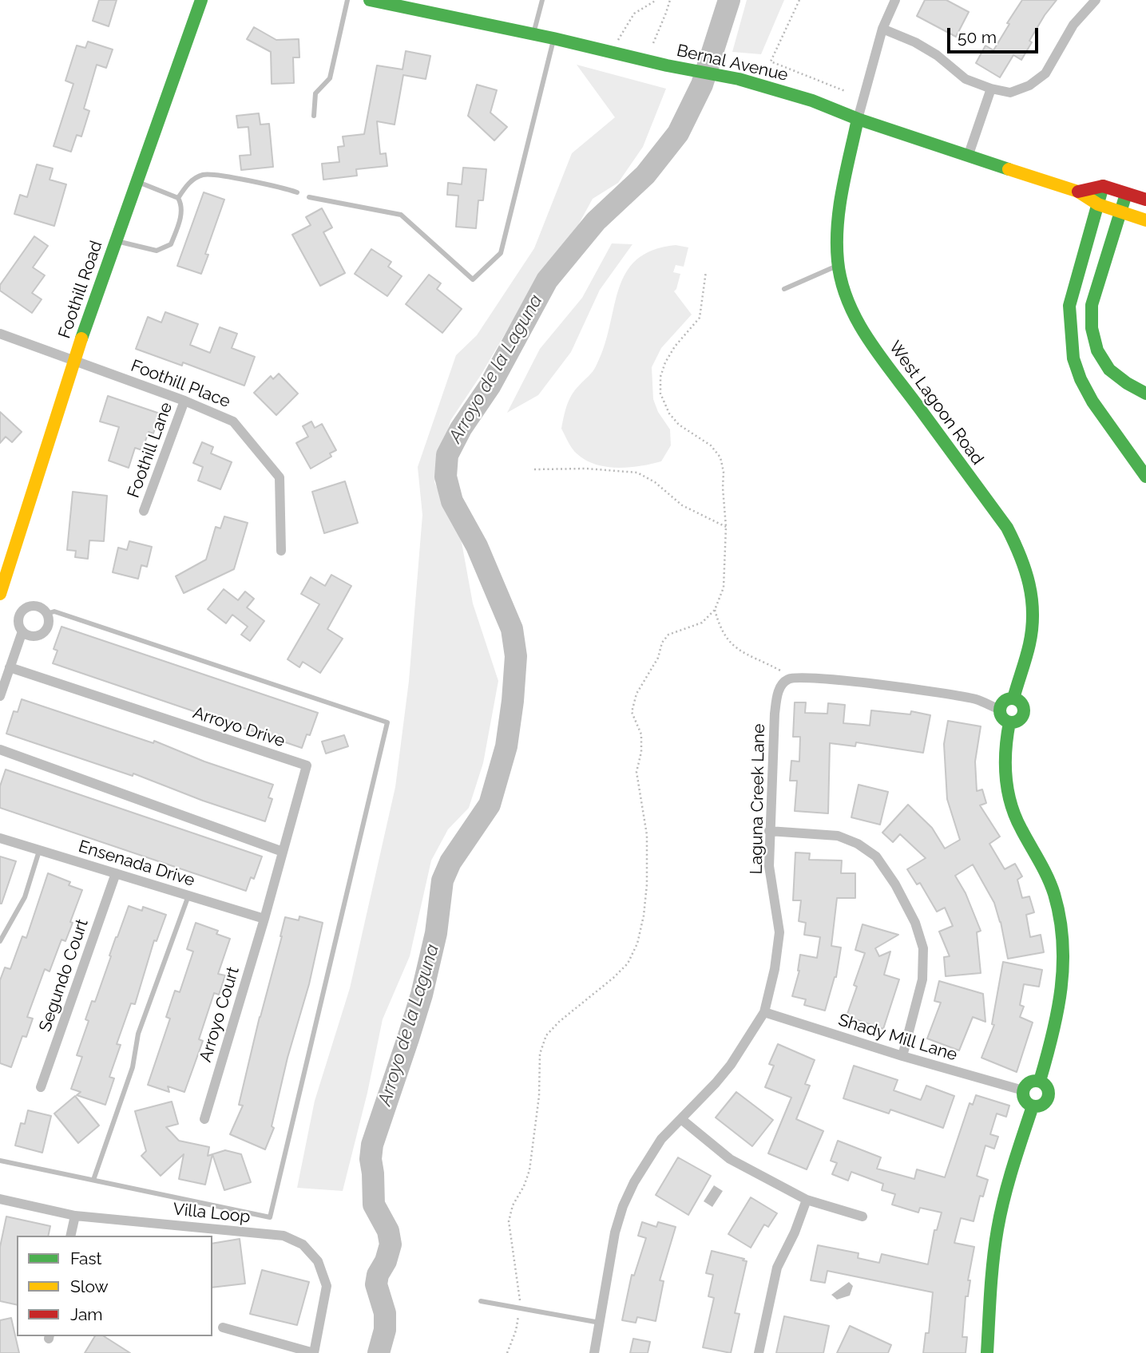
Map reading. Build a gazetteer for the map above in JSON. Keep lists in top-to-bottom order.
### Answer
{
  "streets": {
    "main road": ["Bernal Avenue", "Foothill Road", "West Lagoon Road"],
    "street": [
      "Foothill Place",
      "Foothill Lane",
      "Arroyo Drive",
      "Laguna Creek Lane",
      "Ensenada Drive",
      "Segundo Court",
      "Arroyo Court",
      "Shady Mill Lane",
      "Villa Loop"
    ]
  },
  "crossings": [
    ["Bernal Avenue", "West Lagoon Road"],
    ["Foothill Road", "Foothill Place"],
    ["Foothill Place", "Foothill Lane"],
    ["West Lagoon Road", "Shady Mill Lane"],
    ["Arroyo Drive", "Ensenada Drive"],
    ["Arroyo Drive", "Arroyo Court"],
    ["Laguna Creek Lane", "Shady Mill Lane"],
    ["Ensenada Drive", "Segundo Court"],
    ["Ensenada Drive", "Arroyo Court"]
  ],
  "water": ["Arroyo de la Laguna"],
  "legend": ["Fast", "Slow", "Jam"],
  "scale_bar": "50 m"
}
